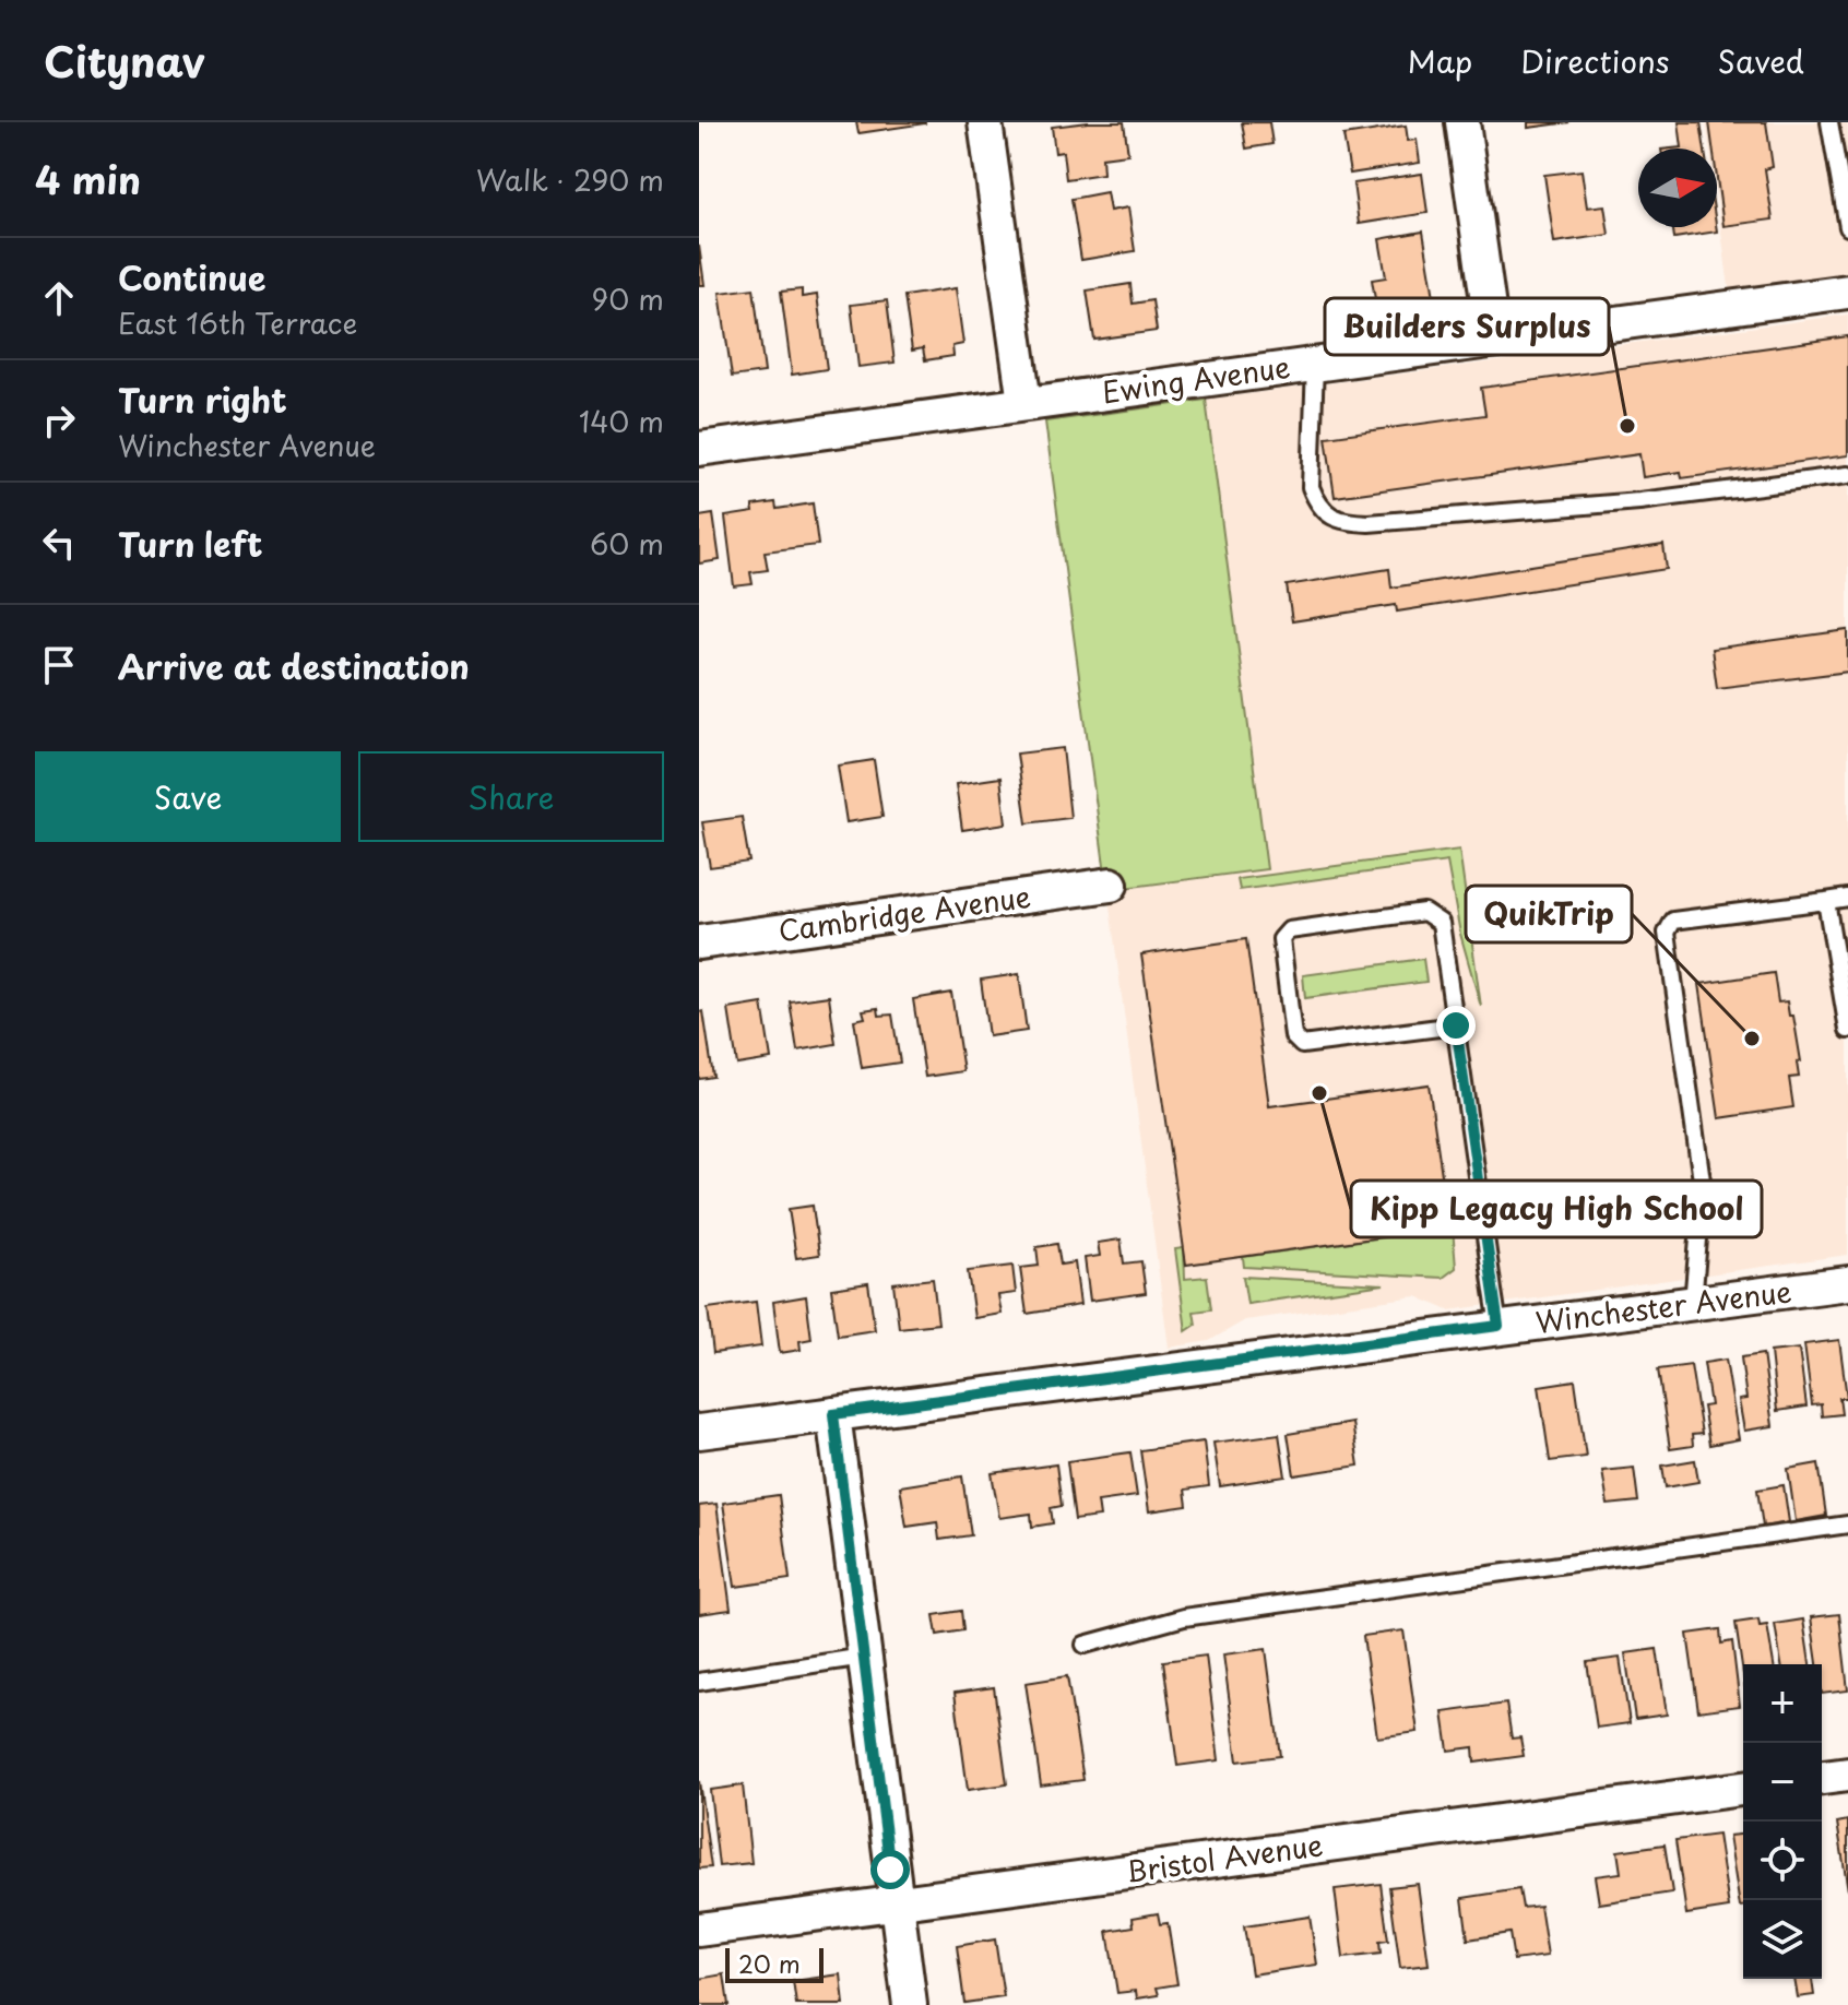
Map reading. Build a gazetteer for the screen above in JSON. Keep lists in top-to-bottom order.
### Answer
{
  "streets": {
    "street": [
      "Ewing Avenue",
      "Cambridge Avenue",
      "Winchester Avenue",
      "Bristol Avenue"
    ]
  },
  "places": ["Builders Surplus", "QuikTrip", "Kipp Legacy High School"],
  "scale_bar": "20 m",
  "north": "right",
  "page": {
    "header": "Citynav",
    "nav": ["Map", "Directions", "Saved"],
    "heading": ["4 min", "Walk · 290 m"],
    "list": [
      ["Continue", "East 16th Terrace", "90 m"],
      ["Turn right", "Winchester Avenue", "140 m"],
      ["Turn left", "60 m"],
      "Arrive at destination"
    ],
    "buttons": ["Save", "Share"],
    "map_buttons": ["+", "−"],
    "scale": "20 m"
  }
}
